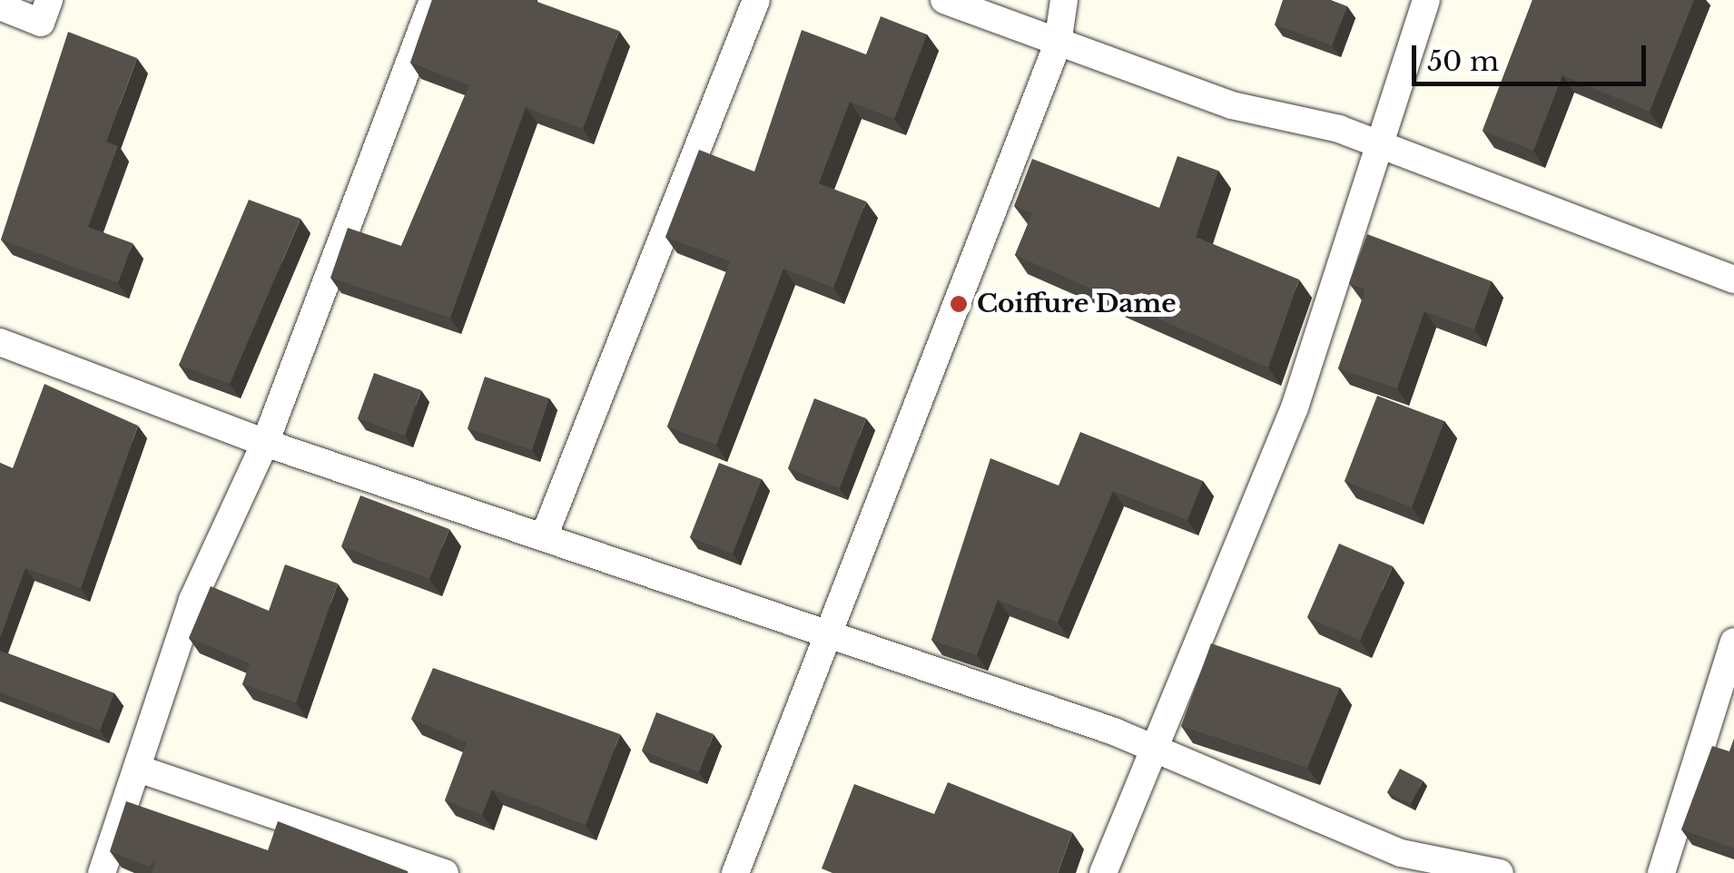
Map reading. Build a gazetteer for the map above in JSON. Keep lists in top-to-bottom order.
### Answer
{
  "places": ["Coiffure Dame"],
  "scale_bar": "50 m"
}
